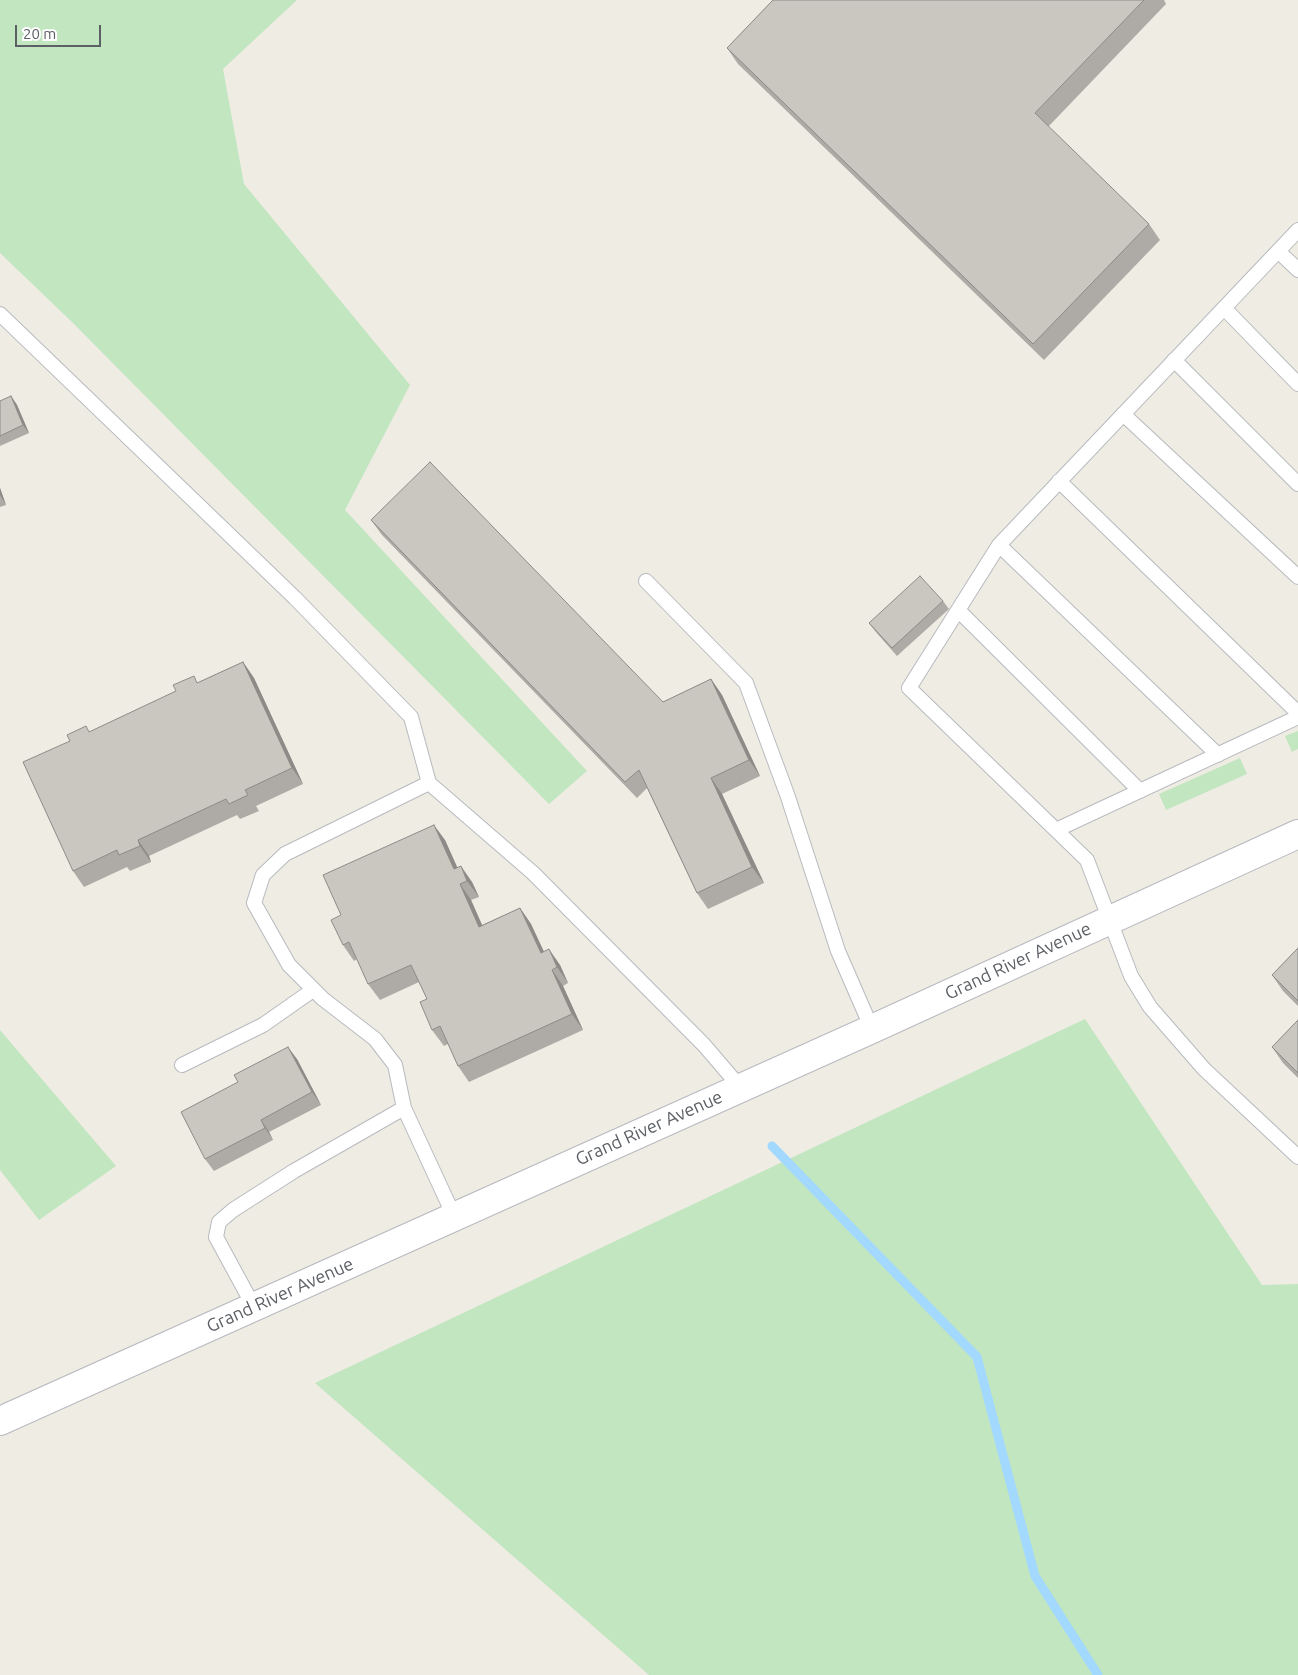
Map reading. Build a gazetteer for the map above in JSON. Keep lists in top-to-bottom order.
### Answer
{
  "streets": {
    "main road": ["Grand River Avenue"]
  },
  "scale_bar": "20 m"
}
